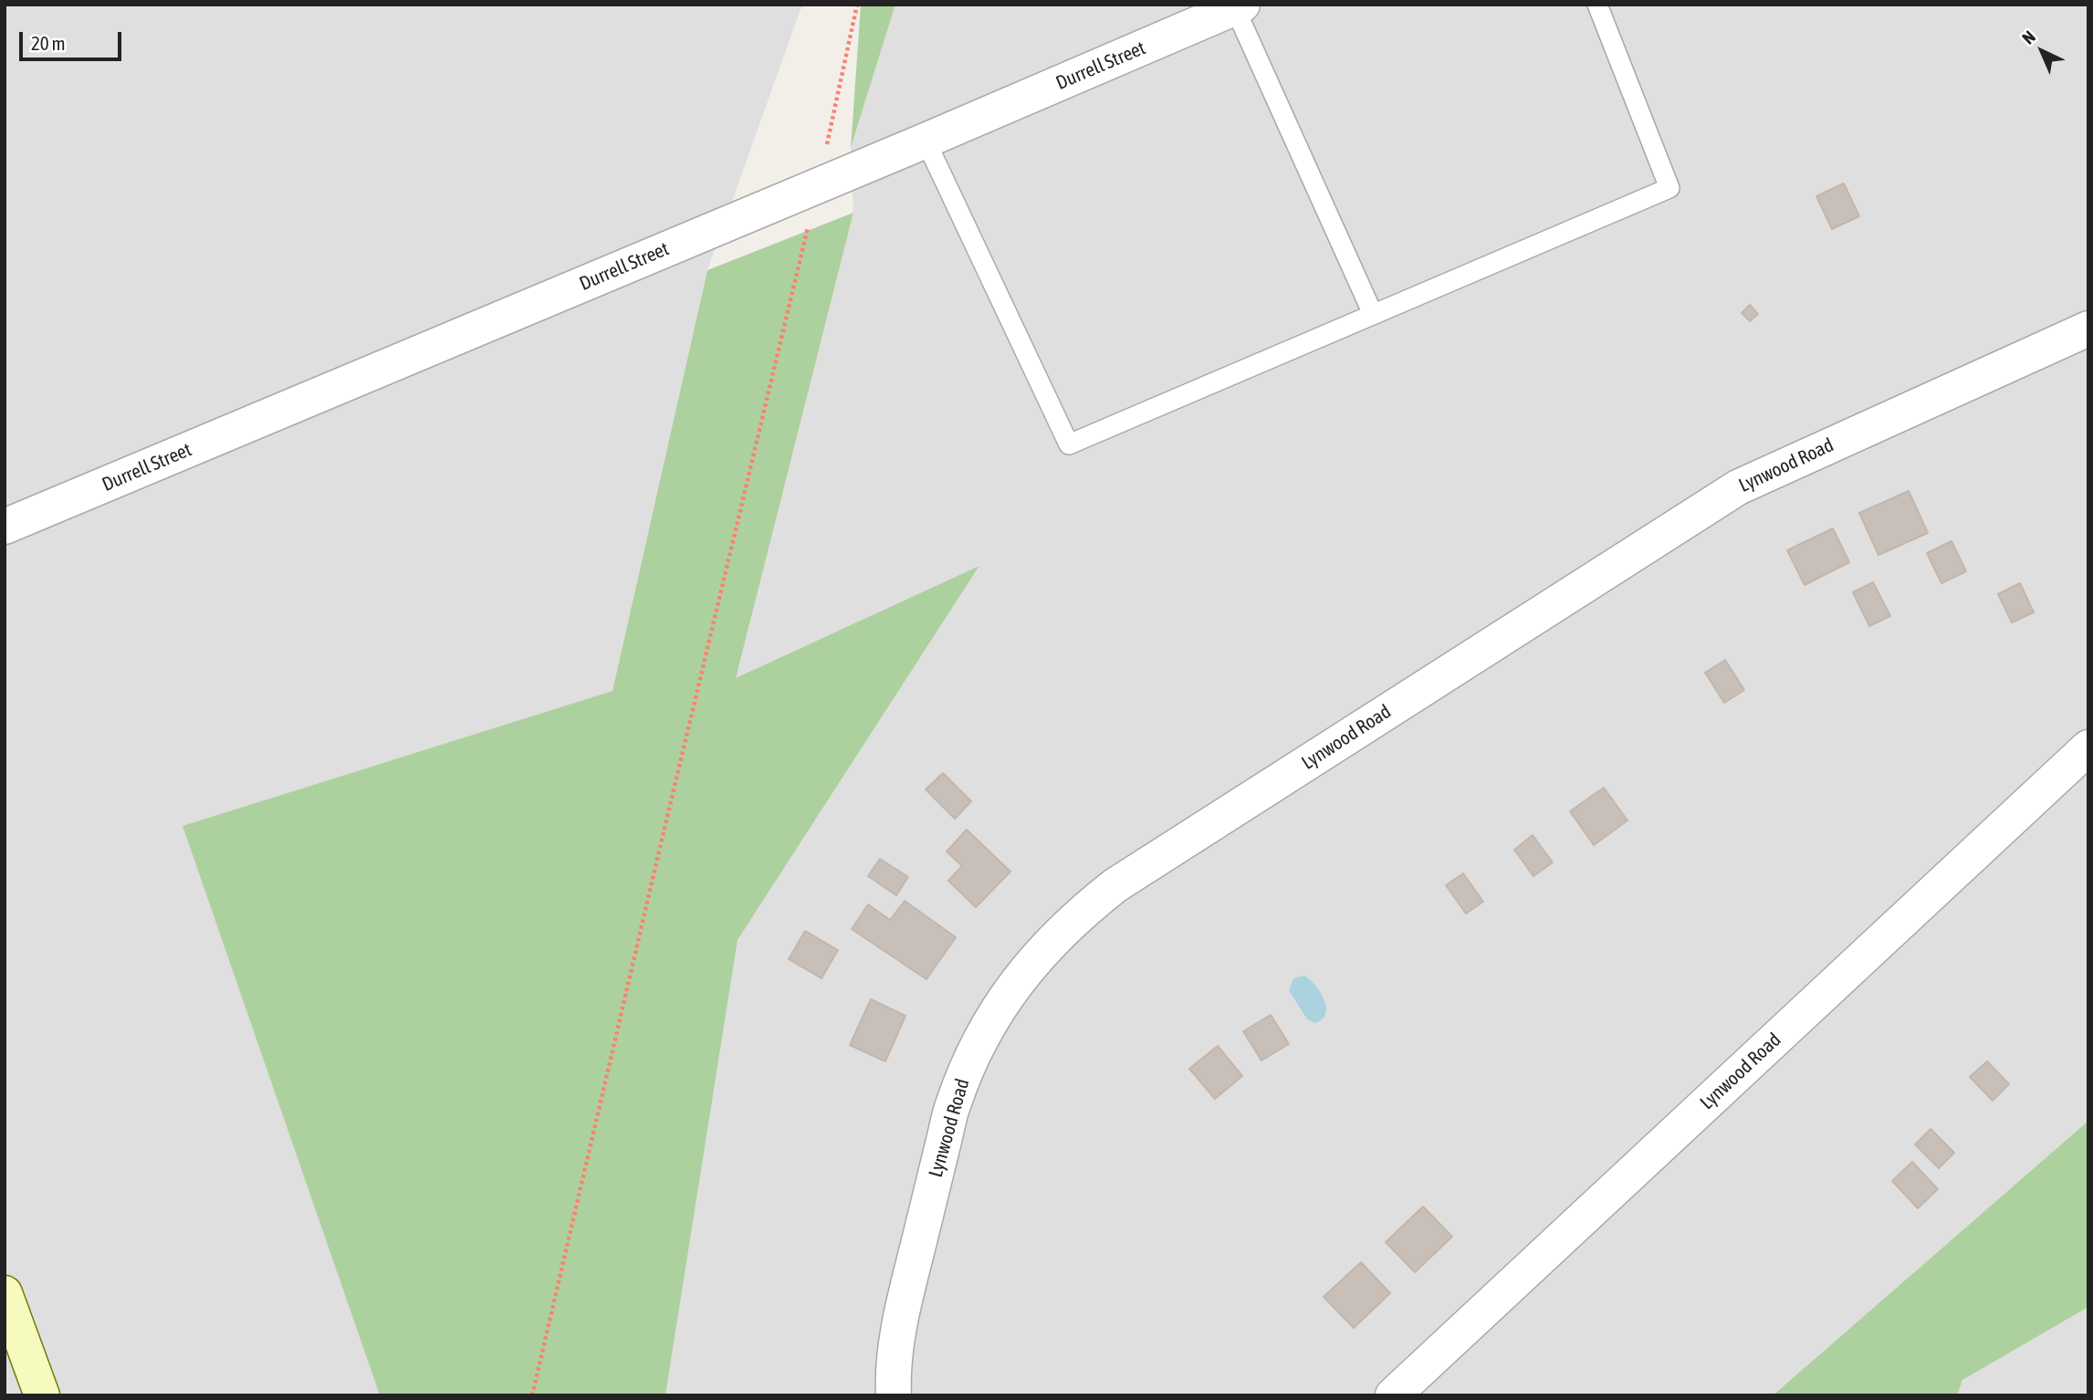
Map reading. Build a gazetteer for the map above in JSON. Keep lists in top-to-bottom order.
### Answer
{
  "streets": {
    "street": ["Durrell Street", "Lynwood Road"]
  },
  "scale_bar": "20 m",
  "north": "top left"
}
